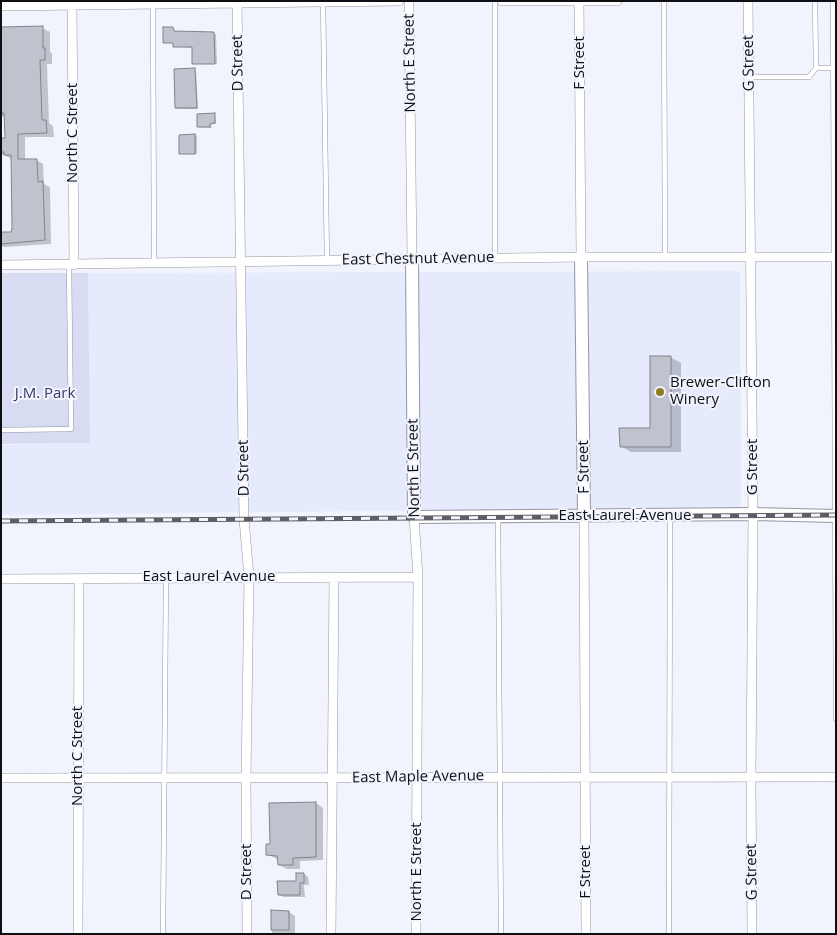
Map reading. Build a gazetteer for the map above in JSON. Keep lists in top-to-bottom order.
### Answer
{
  "streets": {
    "street": [
      "D Street",
      "North E Street",
      "F Street",
      "G Street",
      "North C Street",
      "East Chestnut Avenue",
      "East Laurel Avenue",
      "East Maple Avenue"
    ]
  },
  "crossings": [
    ["D Street", "East Chestnut Avenue"],
    ["D Street", "East Laurel Avenue"],
    ["D Street", "East Maple Avenue"],
    ["North E Street", "East Chestnut Avenue"],
    ["North E Street", "East Laurel Avenue"],
    ["North E Street", "East Maple Avenue"],
    ["F Street", "East Chestnut Avenue"],
    ["F Street", "East Laurel Avenue"],
    ["F Street", "East Maple Avenue"],
    ["G Street", "East Chestnut Avenue"],
    ["G Street", "East Laurel Avenue"],
    ["G Street", "East Maple Avenue"],
    ["North C Street", "East Chestnut Avenue"],
    ["North C Street", "East Laurel Avenue"],
    ["North C Street", "East Maple Avenue"]
  ],
  "parks": ["J.M. Park"],
  "places": ["Brewer-Clifton Winery"]
}
